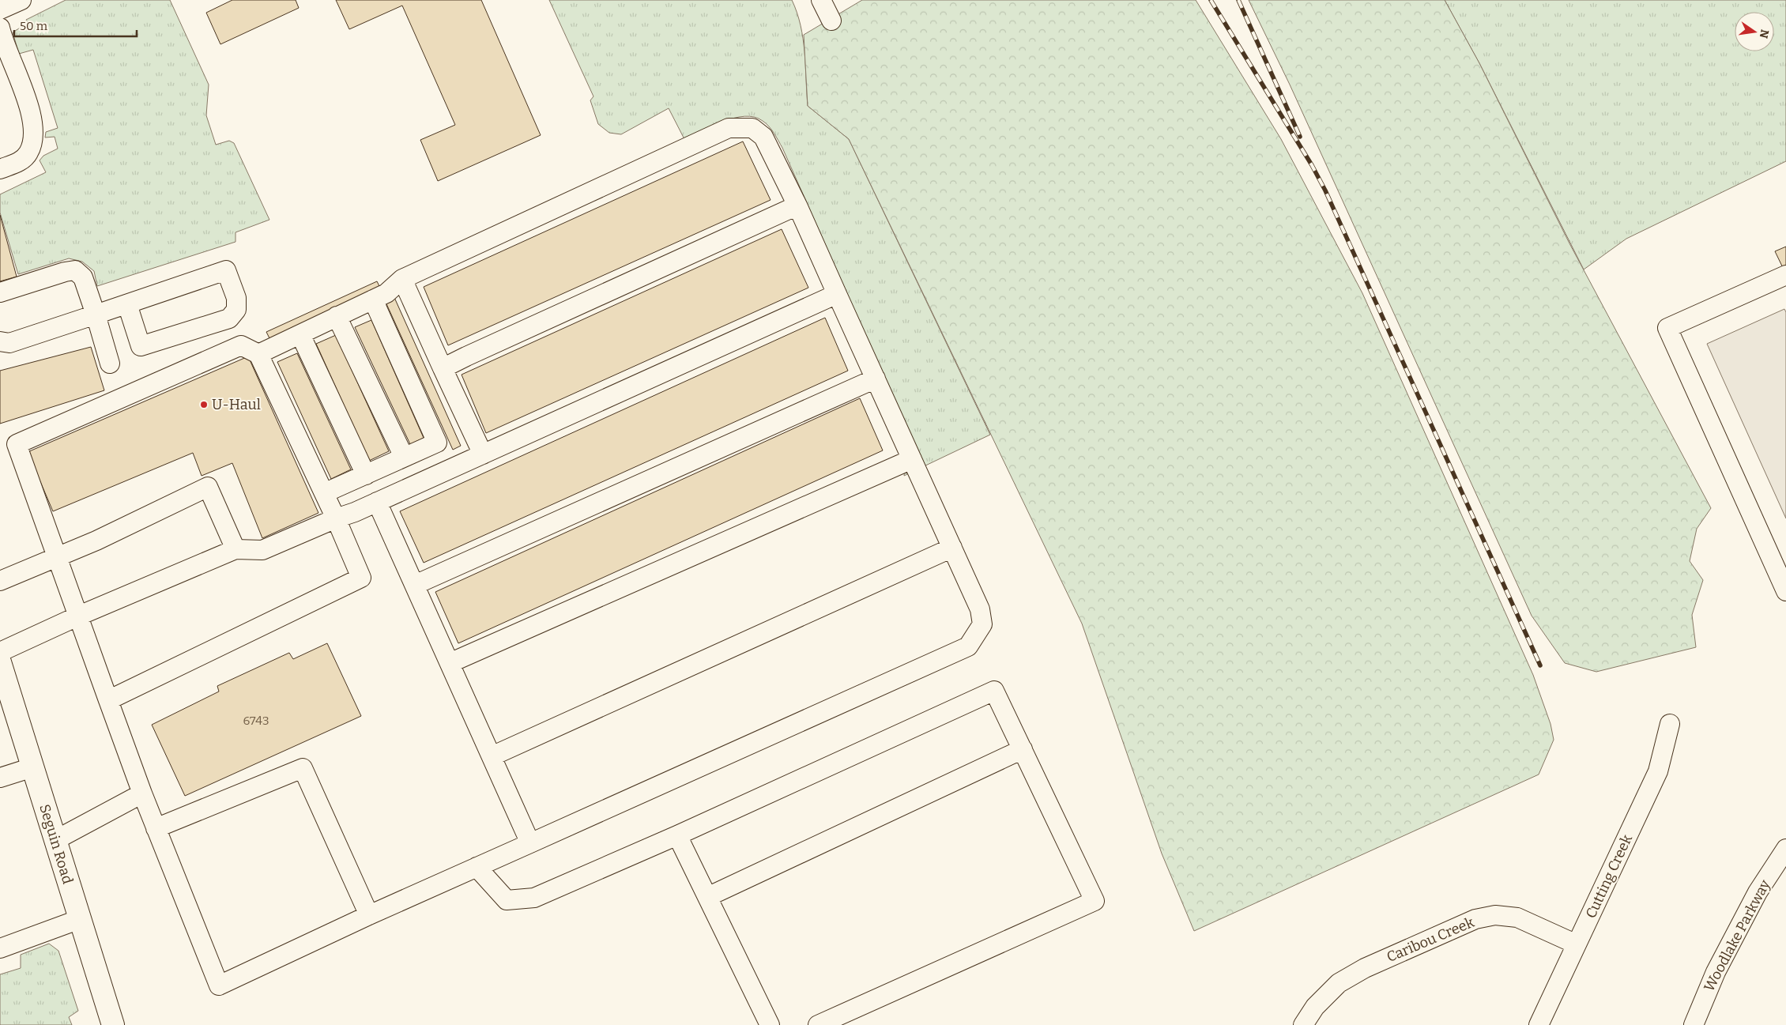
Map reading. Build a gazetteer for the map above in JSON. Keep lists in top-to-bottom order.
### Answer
{
  "streets": {
    "main road": ["Seguin Road"],
    "street": ["Cutting Creek", "Woodlake Parkway", "Caribou Creek"]
  },
  "crossings": [
    ["Cutting Creek", "Caribou Creek"]
  ],
  "places": ["U-Haul"],
  "house_numbers": ["6743"],
  "scale_bar": "50 m",
  "north": "right"
}
